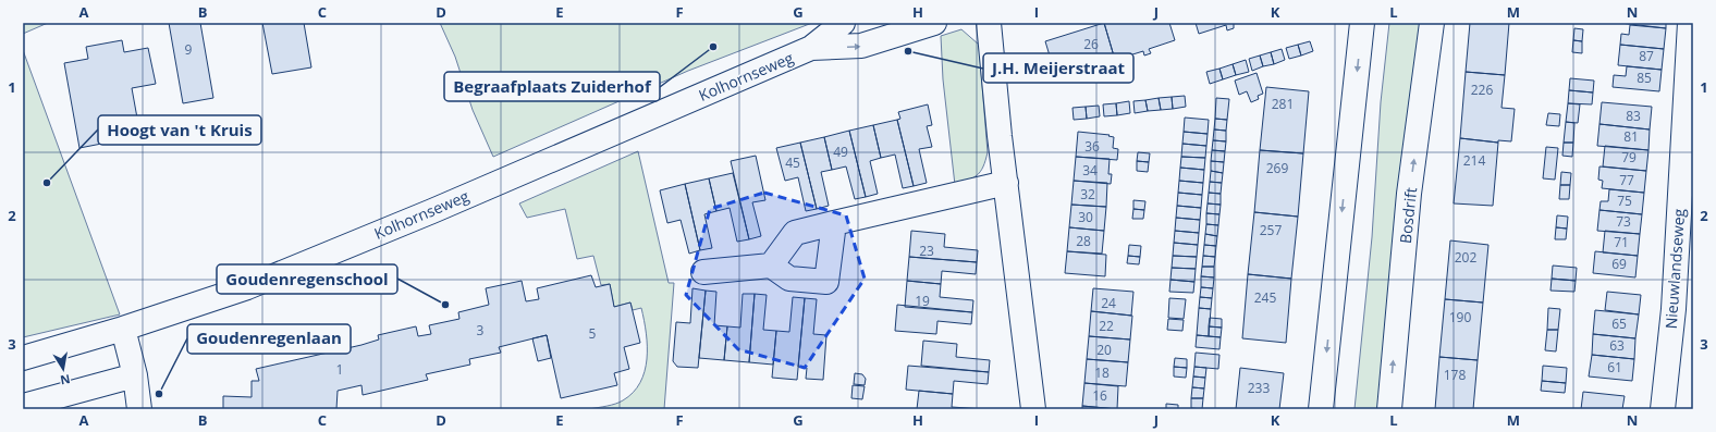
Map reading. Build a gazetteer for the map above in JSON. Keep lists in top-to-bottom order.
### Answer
{
  "streets": {
    "street": ["Kolhornseweg", "Bosdrift", "Nieuwlandseweg"]
  },
  "places": [
    "Begraafplaats Zuiderhof",
    "J.H. Meijerstraat",
    "Hoogt van 't Kruis",
    "Goudenregenschool",
    "Goudenregenlaan"
  ],
  "house_numbers": [
    "26",
    "9",
    "87",
    "85",
    "226",
    "281",
    "83",
    "81",
    "36",
    "49",
    "79",
    "214",
    "45",
    "269",
    "34",
    "77",
    "32",
    "75",
    "30",
    "73",
    "257",
    "28",
    "71",
    "23",
    "202",
    "69",
    "245",
    "19",
    "24",
    "190",
    "65",
    "22",
    "3",
    "5",
    "63",
    "20",
    "61",
    "1",
    "18",
    "178",
    "233",
    "16"
  ],
  "north": "bottom",
  "grid": {
    "columns": [
      "A",
      "B",
      "C",
      "D",
      "E",
      "F",
      "G",
      "H",
      "I",
      "J",
      "K",
      "L",
      "M",
      "N"
    ],
    "rows": ["1", "2", "3"]
  }
}
